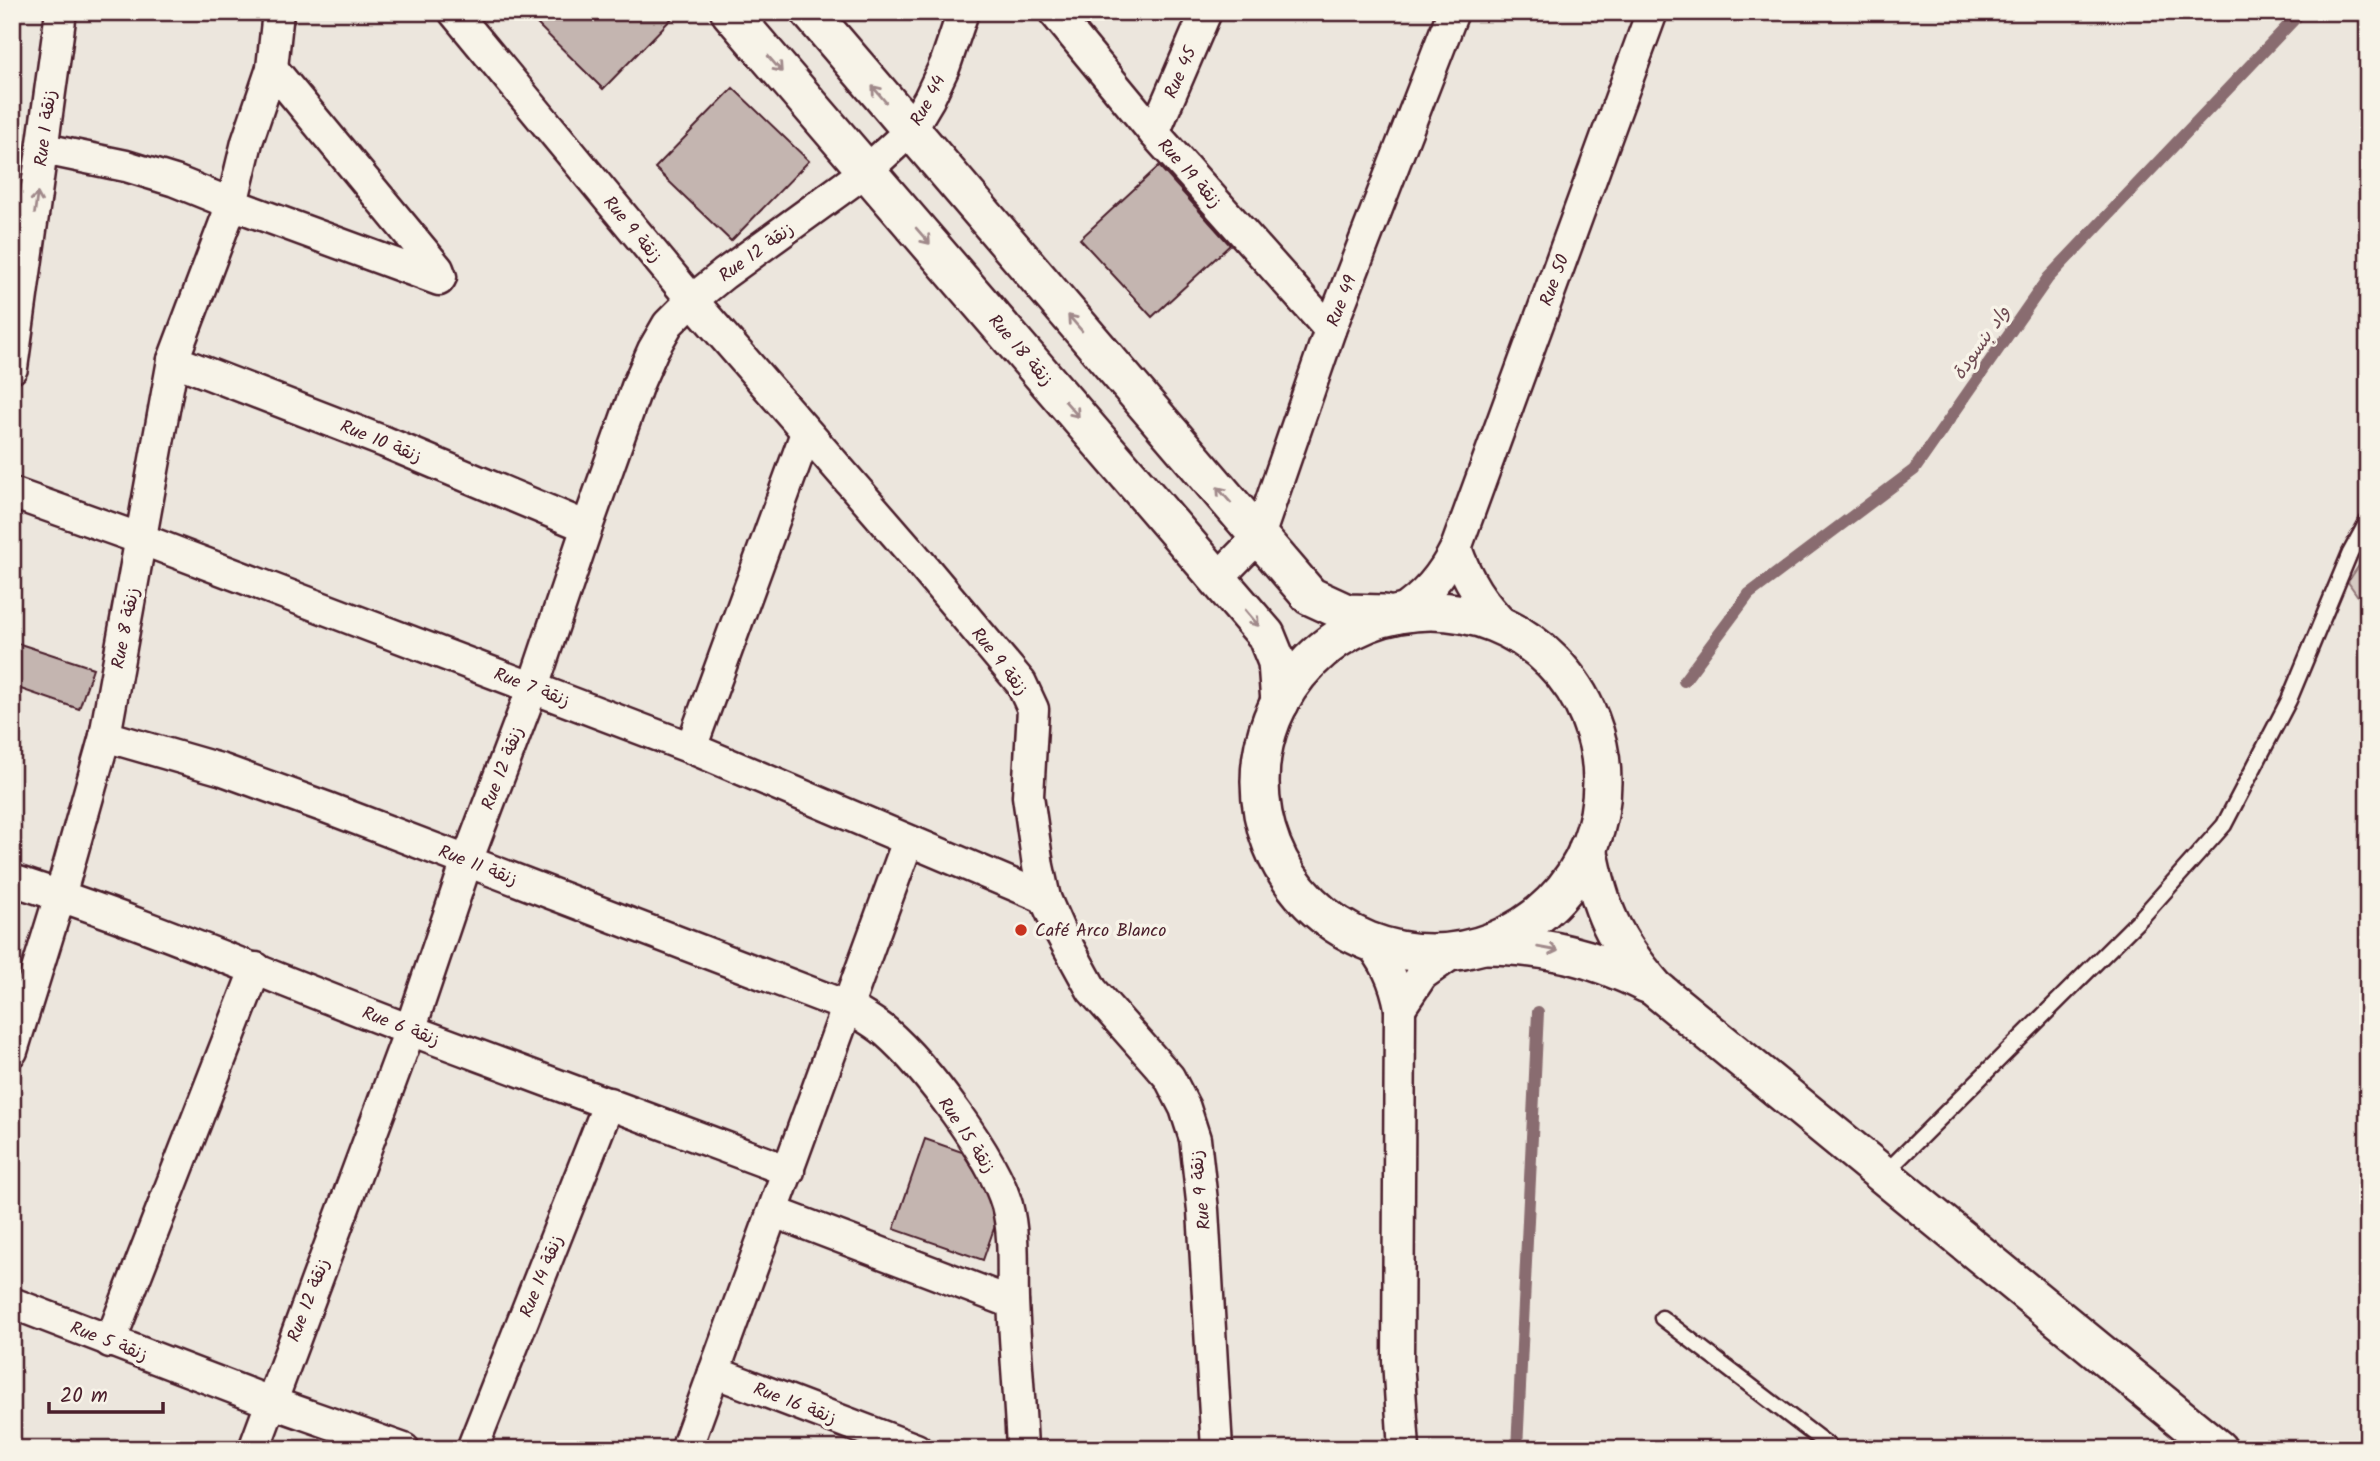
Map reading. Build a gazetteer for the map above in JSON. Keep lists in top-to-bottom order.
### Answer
{
  "streets": {
    "street": [
      "Rue 45",
      "Rue 44",
      "Rue 1 زنقة",
      "Rue 19 زنقة",
      "Rue 9 زنقة",
      "Rue 12 زنقة",
      "Rue 50",
      "Rue 49",
      "Rue 18 زنقة",
      "Rue 10 زنقة",
      "Rue 8 زنقة",
      "Rue 7 زنقة",
      "Rue 11 زنقة",
      "Rue 6 زنقة",
      "Rue 15 زنقة",
      "Rue 14 زنقة",
      "Rue 5 زنقة",
      "Rue 16 زنقة"
    ]
  },
  "crossings": [
    ["Rue 45", "Rue 19 زنقة"],
    ["Rue 44", "Rue 12 زنقة"],
    ["Rue 44", "Rue 18 زنقة"],
    ["Rue 19 زنقة", "Rue 49"],
    ["Rue 9 زنقة", "Rue 12 زنقة"],
    ["Rue 9 زنقة", "Rue 7 زنقة"],
    ["Rue 12 زنقة", "Rue 18 زنقة"],
    ["Rue 12 زنقة", "Rue 10 زنقة"],
    ["Rue 12 زنقة", "Rue 7 زنقة"],
    ["Rue 12 زنقة", "Rue 11 زنقة"],
    ["Rue 12 زنقة", "Rue 6 زنقة"],
    ["Rue 12 زنقة", "Rue 5 زنقة"],
    ["Rue 49", "Rue 18 زنقة"],
    ["Rue 10 زنقة", "Rue 8 زنقة"],
    ["Rue 8 زنقة", "Rue 7 زنقة"],
    ["Rue 8 زنقة", "Rue 11 زنقة"],
    ["Rue 8 زنقة", "Rue 6 زنقة"],
    ["Rue 11 زنقة", "Rue 15 زنقة"],
    ["Rue 6 زنقة", "Rue 14 زنقة"]
  ],
  "one_way": ["Rue 1 زنقة"],
  "water": ["واد بنسودة"],
  "places": ["Café Arco Blanco"],
  "scale_bar": "20 m"
}
